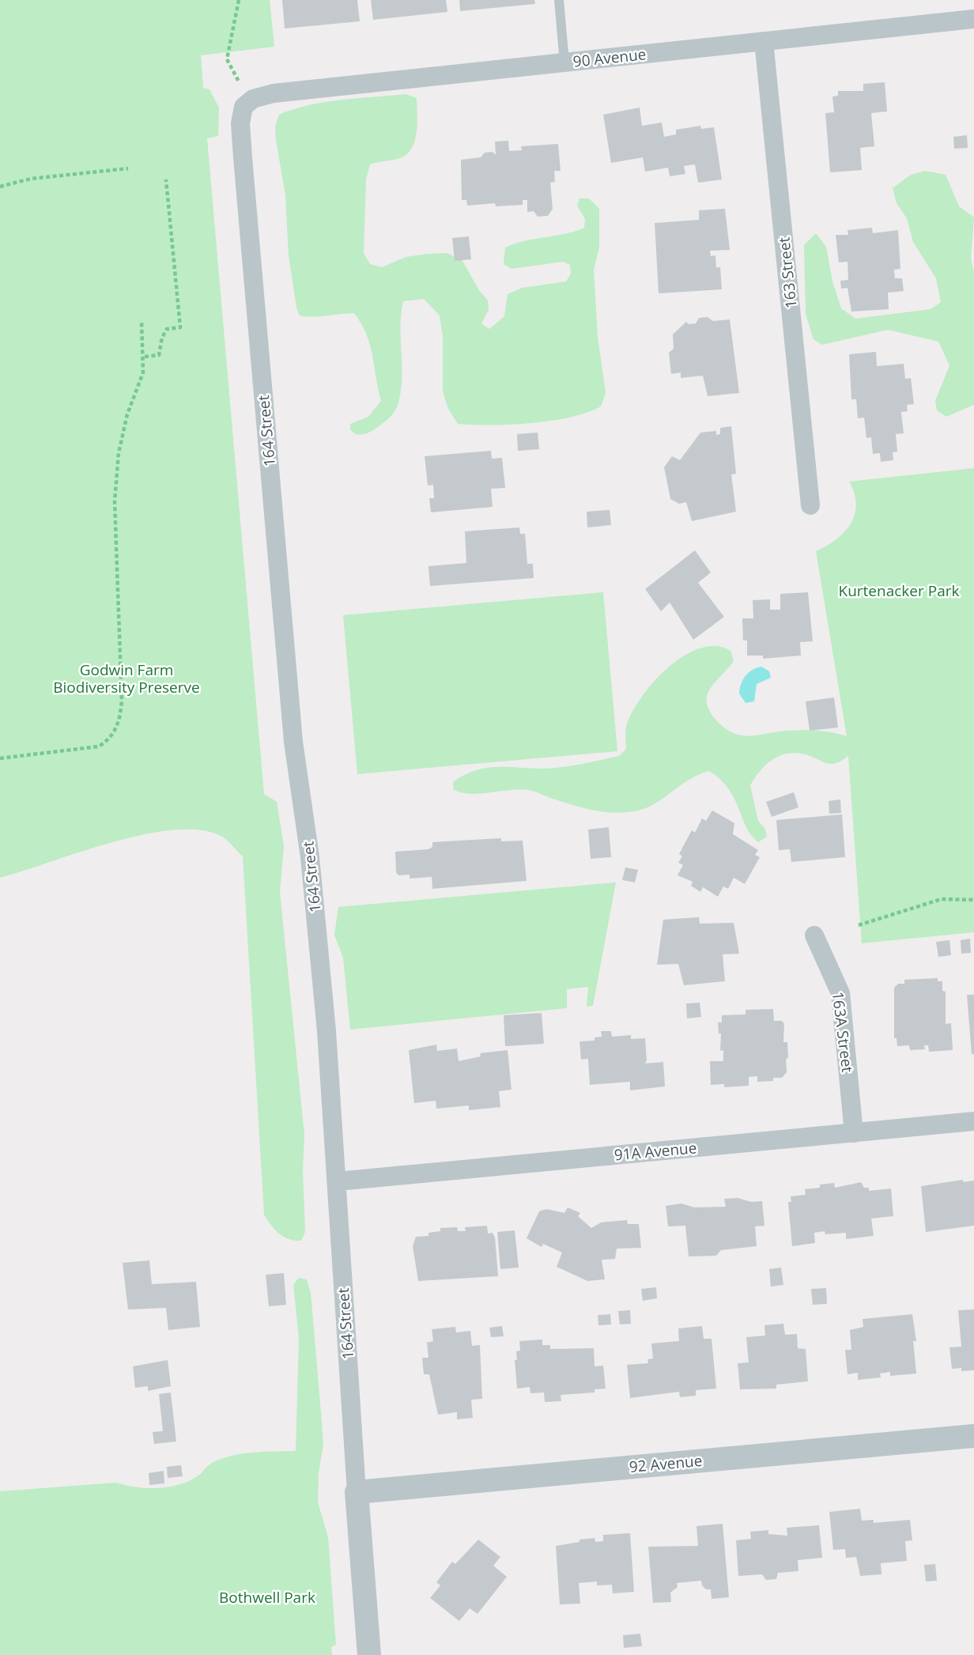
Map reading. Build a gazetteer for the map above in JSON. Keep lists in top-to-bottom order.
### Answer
{
  "streets": {
    "street": [
      "90 Avenue",
      "163 Street",
      "164 Street",
      "163A Street",
      "91A Avenue",
      "92 Avenue"
    ]
  },
  "crossings": [
    ["90 Avenue", "163 Street"],
    ["90 Avenue", "164 Street"],
    ["164 Street", "91A Avenue"],
    ["164 Street", "92 Avenue"],
    ["163A Street", "91A Avenue"]
  ],
  "parks": ["Kurtenacker Park", "Godwin Farm Biodiversity Preserve", "Bothwell Park"]
}
